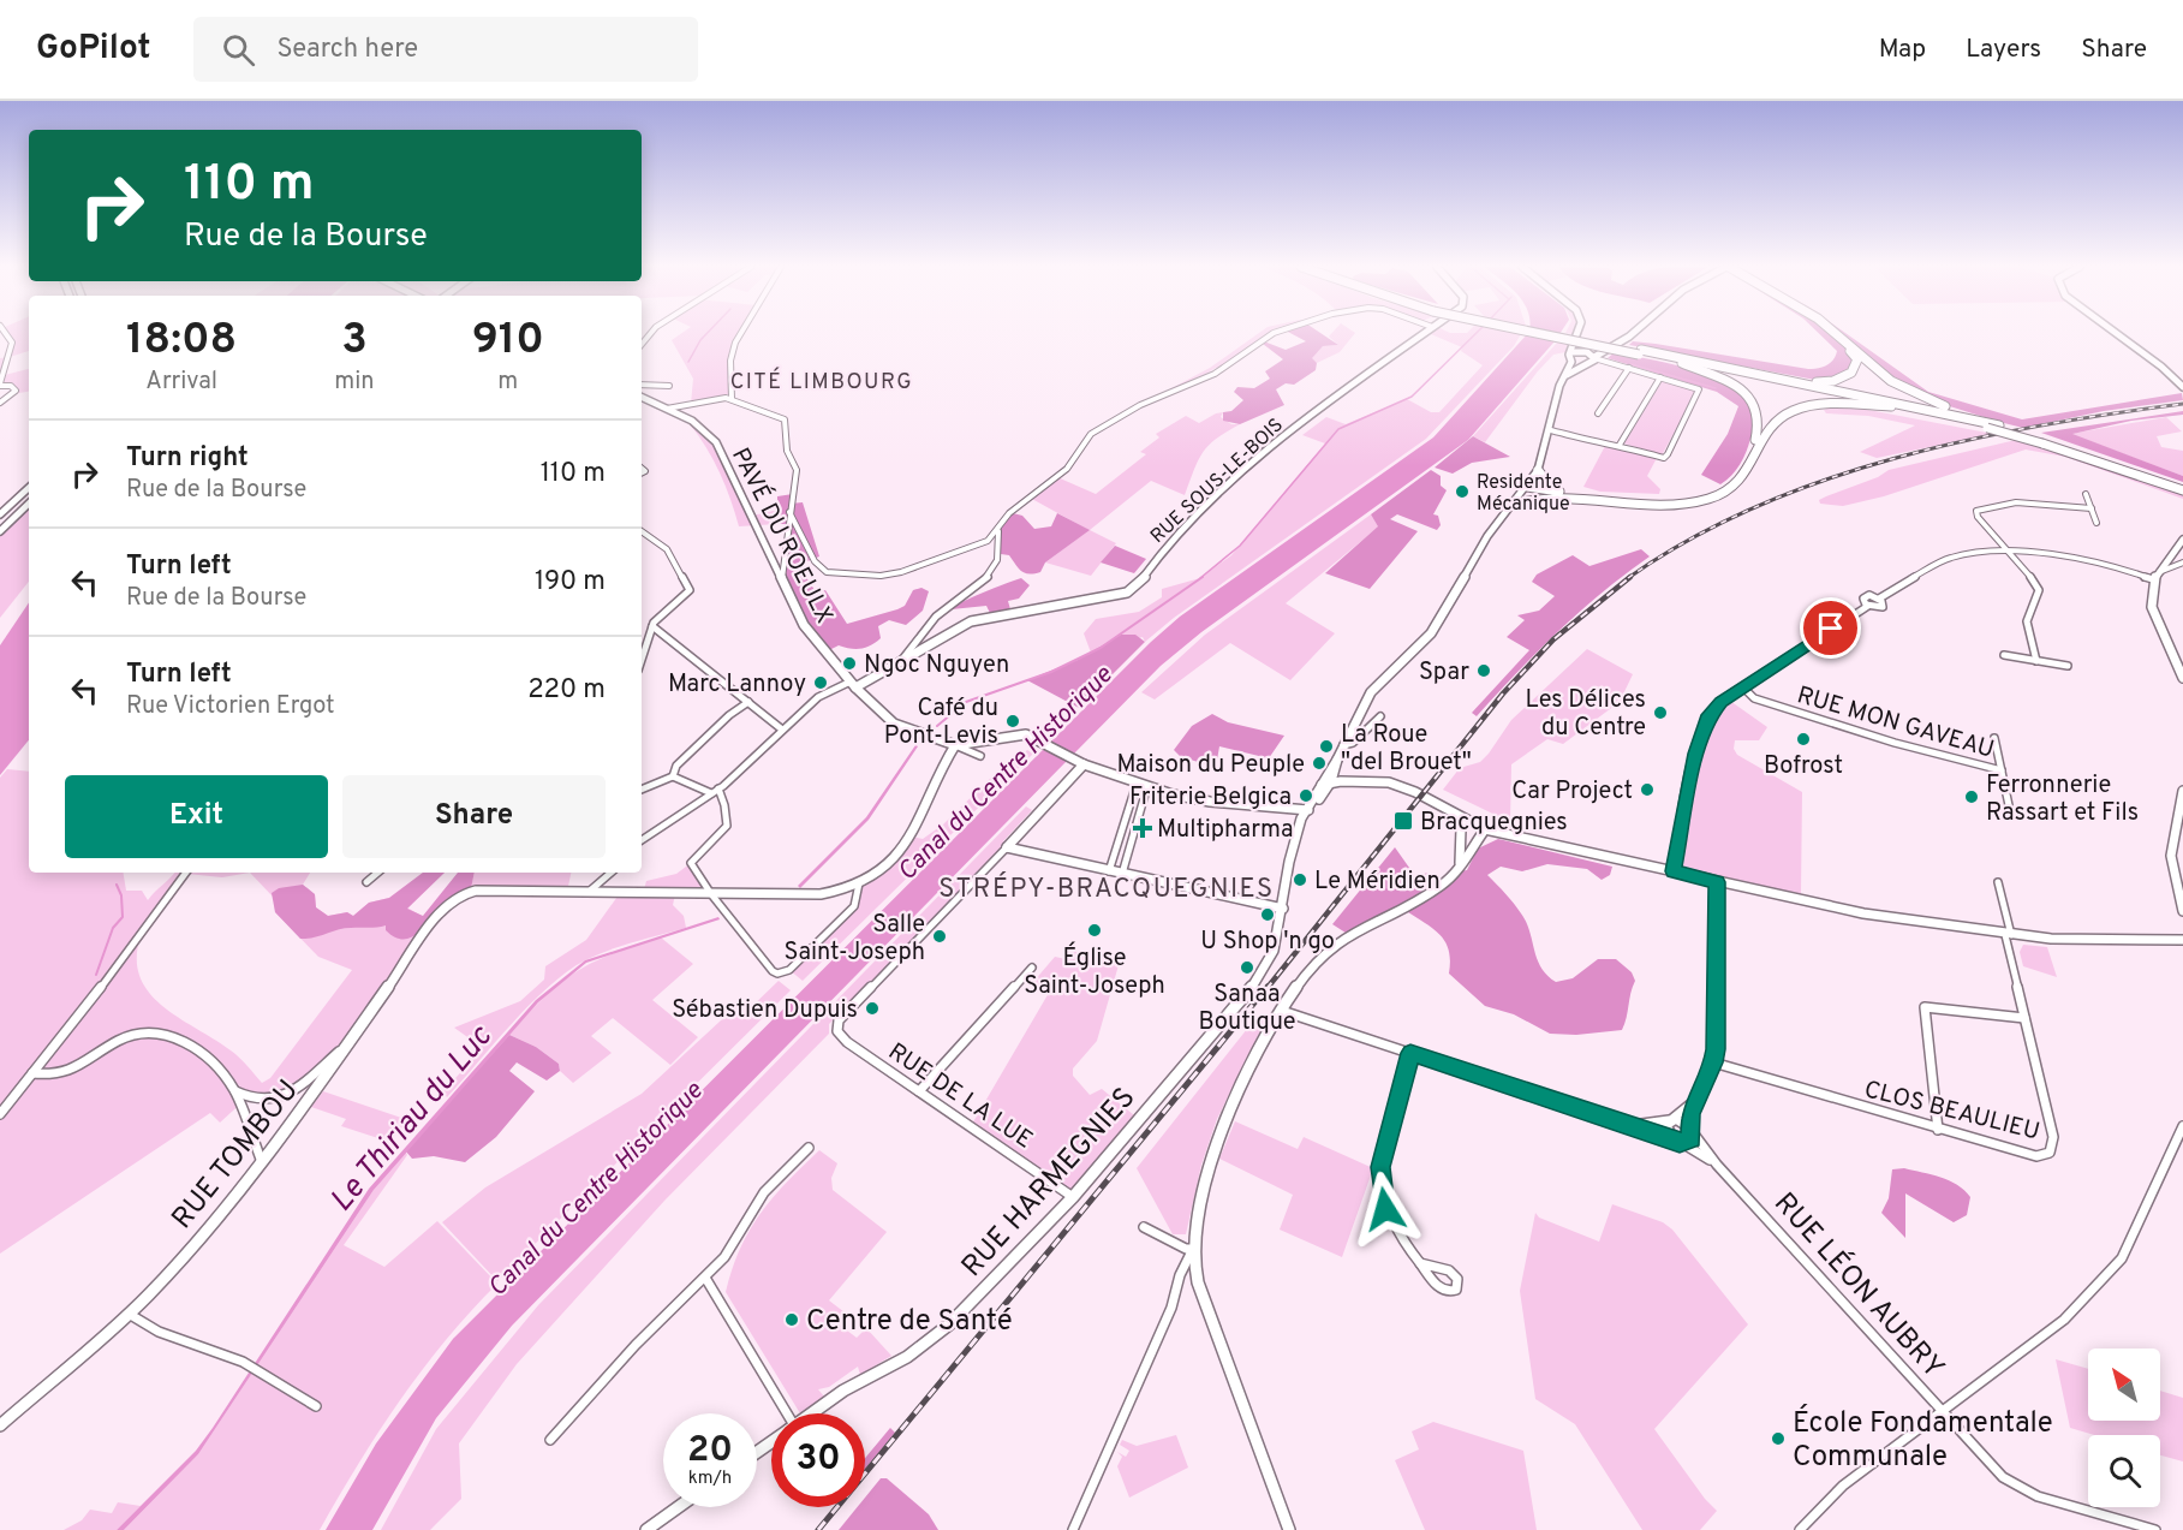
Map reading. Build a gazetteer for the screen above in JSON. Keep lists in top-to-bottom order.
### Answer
{
  "streets": {
    "street": [
      "RUE SOUS-LE-BOIS",
      "PAVÉ DU ROEULX",
      "RUE MON GAVEAU",
      "RUE DE LA LUE",
      "CLOS BEAULIEU",
      "RUE TOMBOU",
      "RUE HARMEGNIES",
      "RUE LÉON AUBRY"
    ]
  },
  "crossings": [
    ["RUE SOUS-LE-BOIS", "PAVÉ DU ROEULX"],
    ["RUE DE LA LUE", "RUE HARMEGNIES"]
  ],
  "districts": ["CITÉ LIMBOURG", "STRÉPY-BRACQUEGNIES"],
  "water": ["Canal du Centre Historique", "Le Thiriau du Luc"],
  "places": {
    "other": [
      "Residente Mécanique",
      "Ngoc Nguyen",
      "Spar",
      "Marc Lannoy",
      "Les Délices du Centre",
      "Café du Pont-Levis",
      "Bofrost",
      "La Roue \"del Brouet\"",
      "Maison du Peuple",
      "Car Project",
      "Friterie Belgica",
      "Ferronnerie Rassart et Fils",
      "Le Méridien",
      "U Shop 'n go",
      "Église Saint-Joseph",
      "Salle Saint-Joseph",
      "Sanaa Boutique",
      "Sébastien Dupuis",
      "Centre de Santé",
      "École Fondamentale Communale"
    ],
    "transit": ["Bracquegnies"],
    "health": ["Multipharma"]
  },
  "north": "top left",
  "page": {
    "header": "GoPilot",
    "search": "Search here",
    "nav": ["Map", "Layers", "Share"],
    "turn": ["110 m", "Rue de la Bourse"],
    "eta": [
      "18:08",
      "Arrival",
      "3",
      "min",
      "910",
      "m"
    ],
    "list": [
      {
        "name": "Turn right",
        "note": "Rue de la Bourse",
        "value": "110 m"
      },
      {
        "name": "Turn left",
        "note": "Rue de la Bourse",
        "value": "190 m"
      },
      {
        "name": "Turn left",
        "note": "Rue Victorien Ergot",
        "value": "220 m"
      }
    ],
    "buttons": ["Exit", "Share"],
    "speed": "20 km/h",
    "limit": "30"
  }
}
